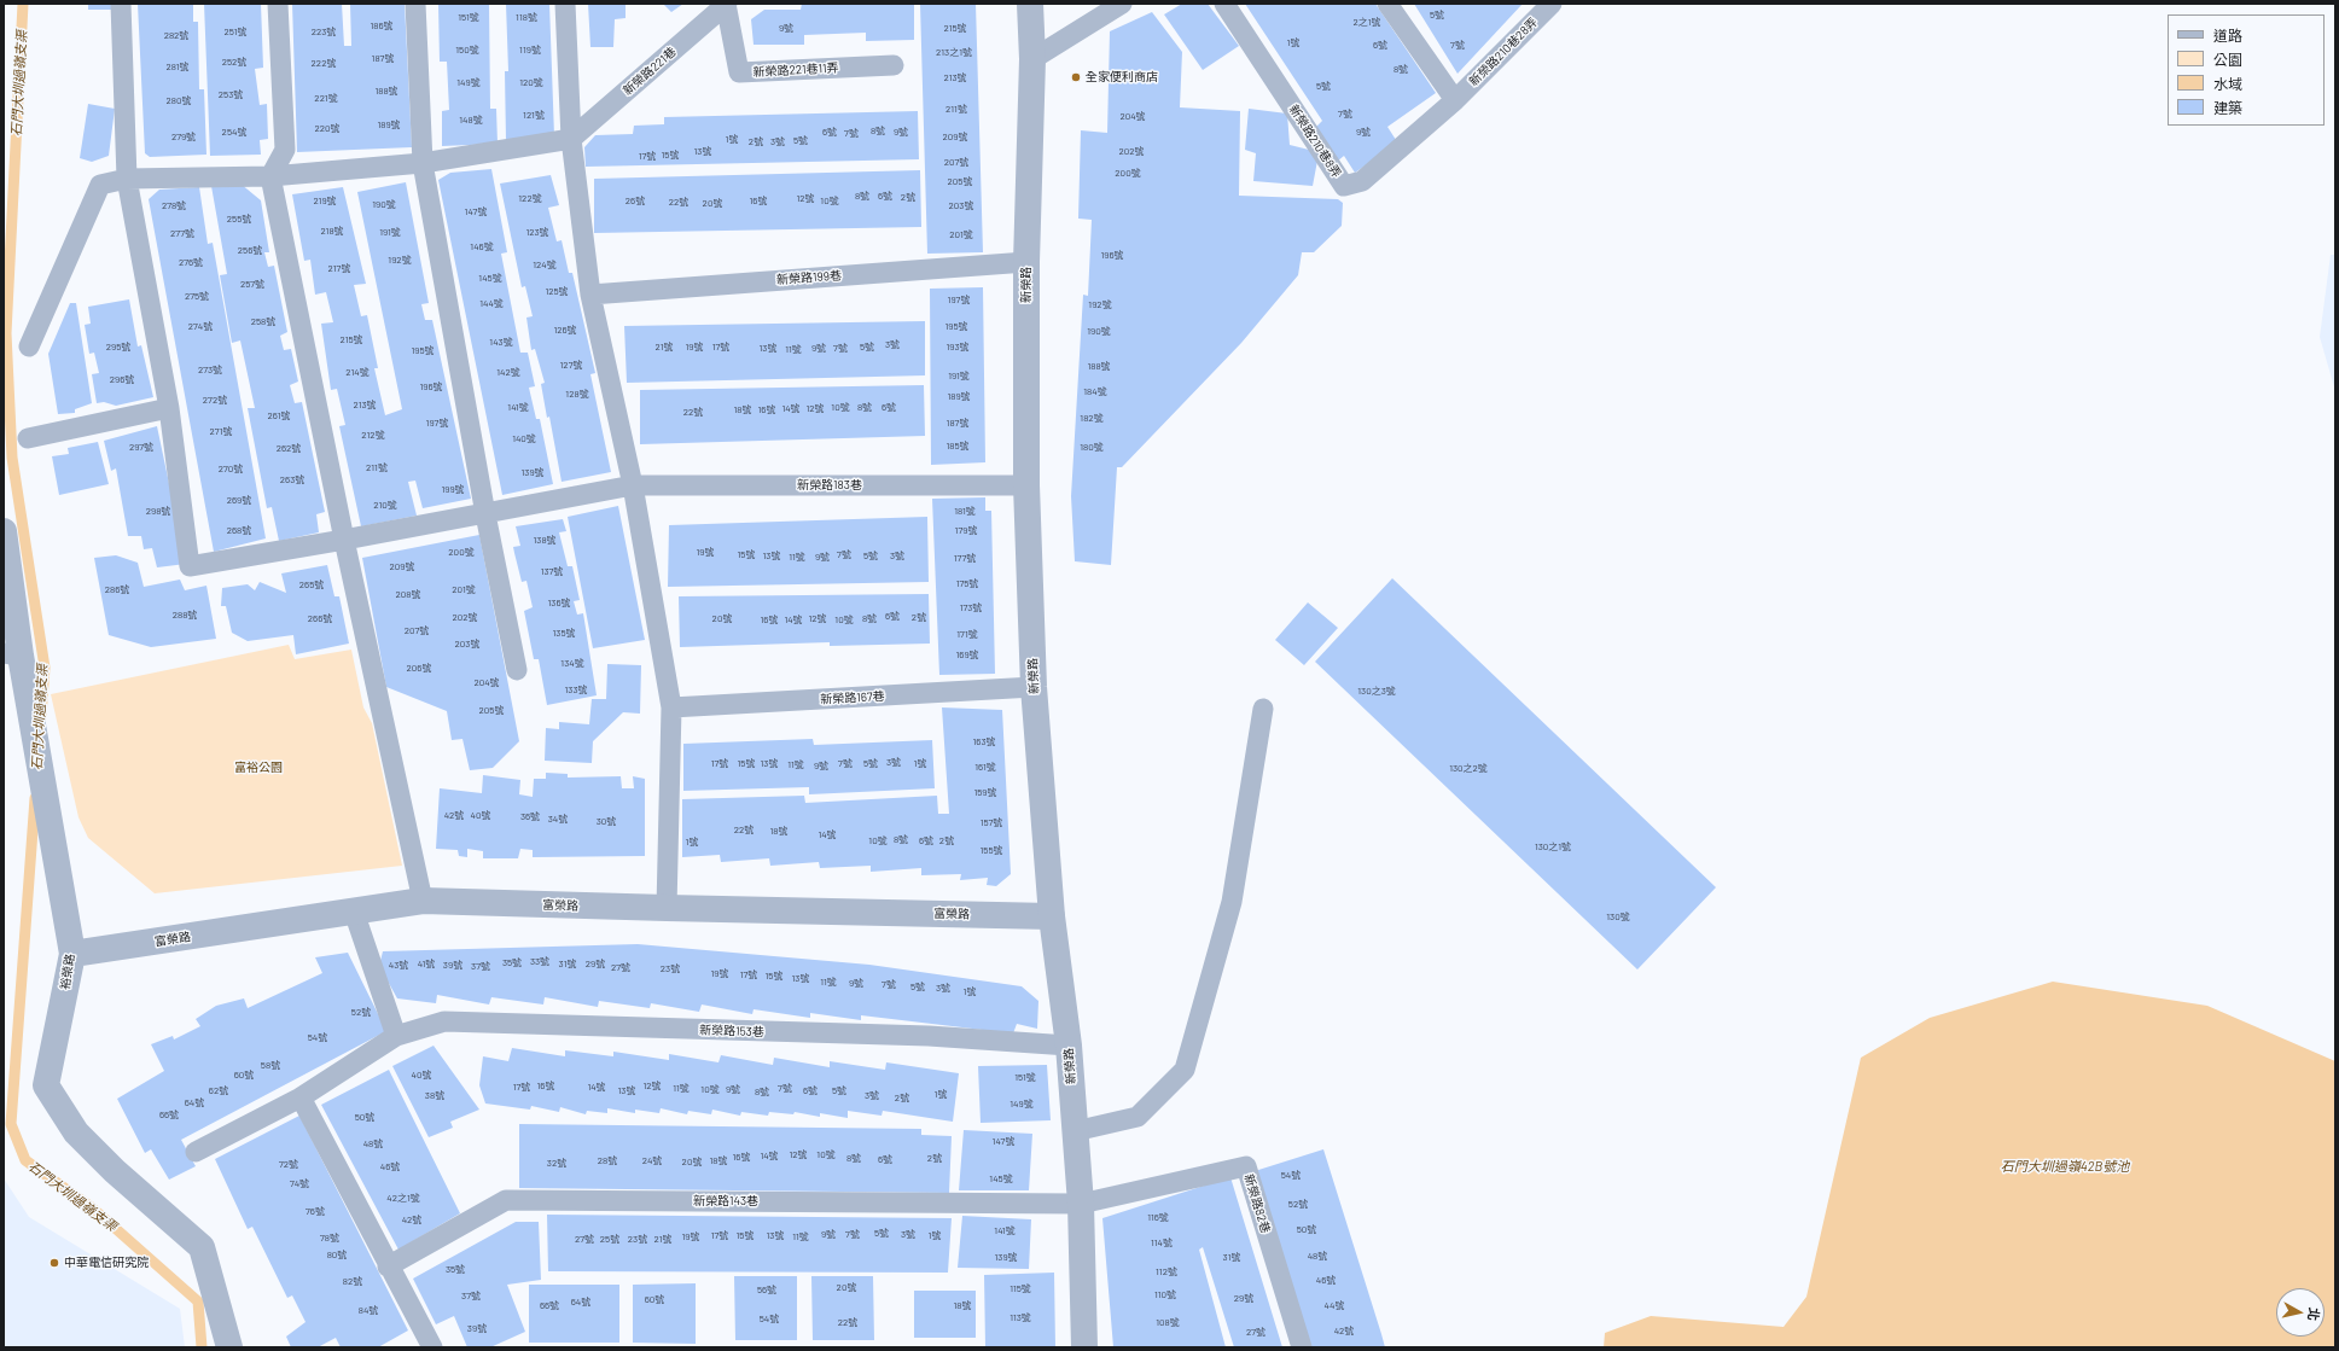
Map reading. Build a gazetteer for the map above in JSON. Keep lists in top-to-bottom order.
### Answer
{
  "streets": {
    "street": ["新榮路", "富榮路", "裕榮路"],
    "lane": [
      "新榮路210巷28弄",
      "新榮路221巷11弄",
      "新榮路221巷",
      "新榮路210巷8弄",
      "新榮路199巷",
      "新榮路183巷",
      "新榮路167巷",
      "新榮路153巷",
      "新榮路143巷",
      "新榮路82巷"
    ]
  },
  "crossings": [
    ["新榮路210巷28弄", "新榮路210巷8弄"],
    ["新榮路221巷11弄", "新榮路221巷"],
    ["新榮路199巷", "新榮路"],
    ["新榮路", "新榮路183巷"],
    ["新榮路", "新榮路167巷"],
    ["新榮路", "富榮路"],
    ["新榮路", "新榮路153巷"],
    ["新榮路", "新榮路143巷"],
    ["新榮路", "新榮路82巷"],
    ["富榮路", "裕榮路"],
    ["新榮路143巷", "新榮路82巷"]
  ],
  "water": ["石門大圳過嶺支渠", "石門大圳過嶺42B號池"],
  "parks": ["富裕公園"],
  "places": ["全家便利商店", "中華電信研究院"],
  "house_numbers": [
    "5號",
    "151號",
    "118號",
    "2之1號",
    "186號",
    "9號",
    "215號",
    "251號",
    "223號",
    "282號",
    "1號",
    "6號",
    "7號",
    "150號",
    "119號",
    "213之1號",
    "187號",
    "252號",
    "222號",
    "281號",
    "8號",
    "213號",
    "149號",
    "120號",
    "5號",
    "188號",
    "253號",
    "221號",
    "280號",
    "211號",
    "7號",
    "121號",
    "204號",
    "148號",
    "189號",
    "220號",
    "8號",
    "254號",
    "6號",
    "9號",
    "9號",
    "7號",
    "279號",
    "209號",
    "1號",
    "5號",
    "2號",
    "3號",
    "13號",
    "202號",
    "15號",
    "17號",
    "207號",
    "200號",
    "205號",
    "8號",
    "6號",
    "2號",
    "122號",
    "12號",
    "219號",
    "26號",
    "16號",
    "10號",
    "22號",
    "20號",
    "190號",
    "278號",
    "203號",
    "147號",
    "255號",
    "218號",
    "191號",
    "123號",
    "277號",
    "201號",
    "146號",
    "256號",
    "196號",
    "192號",
    "276號",
    "124號",
    "217號",
    "145號",
    "257號",
    "125號",
    "275號",
    "197號",
    "144號",
    "192號",
    "258號",
    "274號",
    "195號",
    "126號",
    "190號",
    "215號",
    "143號",
    "3號",
    "295號",
    "21號",
    "19號",
    "17號",
    "5號",
    "193號",
    "13號",
    "9號",
    "7號",
    "11號",
    "195號",
    "127號",
    "188號",
    "273號",
    "214號",
    "142號",
    "191號",
    "296號",
    "196號",
    "184號",
    "128號",
    "189號",
    "272號",
    "213號",
    "141號",
    "10號",
    "8號",
    "6號",
    "14號",
    "12號",
    "18號",
    "16號",
    "22號",
    "261號",
    "182號",
    "197號",
    "187號",
    "271號",
    "212號",
    "140號",
    "185號",
    "297號",
    "180號",
    "262號",
    "211號",
    "270號",
    "139號",
    "263號",
    "199號",
    "269號",
    "210號",
    "298號",
    "181號",
    "268號",
    "179號",
    "138號",
    "200號",
    "19號",
    "15號",
    "7號",
    "13號",
    "5號",
    "3號",
    "11號",
    "9號",
    "177號",
    "209號",
    "137號",
    "175號",
    "265號",
    "286號",
    "201號",
    "208號",
    "136號",
    "173號",
    "288號",
    "6號",
    "202號",
    "2號",
    "266號",
    "20號",
    "12號",
    "8號",
    "16號",
    "14號",
    "10號",
    "207號",
    "135號",
    "171號",
    "203號",
    "169號",
    "134號",
    "206號",
    "204號",
    "133號",
    "130之3號",
    "205號",
    "163號",
    "3號",
    "17號",
    "15號",
    "13號",
    "7號",
    "5號",
    "1號",
    "11號",
    "9號",
    "161號",
    "130之2號",
    "159號",
    "42號",
    "40號",
    "36號",
    "34號",
    "30號",
    "157號",
    "22號",
    "18號",
    "14號",
    "8號",
    "10號",
    "6號",
    "2號",
    "1號",
    "130之1號",
    "155號",
    "130號",
    "33號",
    "35號",
    "41號",
    "31號",
    "29號",
    "43號",
    "39號",
    "37號",
    "27號",
    "23號",
    "19號",
    "17號",
    "15號",
    "13號",
    "11號",
    "9號",
    "7號",
    "5號",
    "3號",
    "1號",
    "52號",
    "54號",
    "58號",
    "60號",
    "40號",
    "151號",
    "16號",
    "12號",
    "17號",
    "14號",
    "11號",
    "7號",
    "10號",
    "9號",
    "62號",
    "13號",
    "6號",
    "5號",
    "8號",
    "1號",
    "38號",
    "3號",
    "2號",
    "64號",
    "149號",
    "66號",
    "50號",
    "147號",
    "48號",
    "12號",
    "10號",
    "14號",
    "16號",
    "8號",
    "2號",
    "6號",
    "28號",
    "24號",
    "18號",
    "20號",
    "32號",
    "72號",
    "46號",
    "54號",
    "145號",
    "74號",
    "42之1號",
    "52號",
    "76號",
    "116號",
    "42號",
    "50號",
    "141號",
    "5號",
    "9號",
    "7號",
    "3號",
    "17號",
    "15號",
    "13號",
    "1號",
    "19號",
    "11號",
    "78號",
    "27號",
    "25號",
    "23號",
    "21號",
    "114號",
    "80號",
    "48號",
    "139號",
    "31號",
    "35號",
    "112號",
    "46號",
    "82號",
    "20號",
    "115號",
    "56號",
    "110號",
    "37號",
    "29號",
    "60號",
    "64號",
    "66號",
    "18號",
    "44號",
    "84號",
    "113號",
    "54號",
    "22號",
    "108號",
    "39號",
    "42號",
    "27號"
  ],
  "legend": [
    "道路",
    "公園",
    "水域",
    "建築"
  ],
  "north": "right"
}
